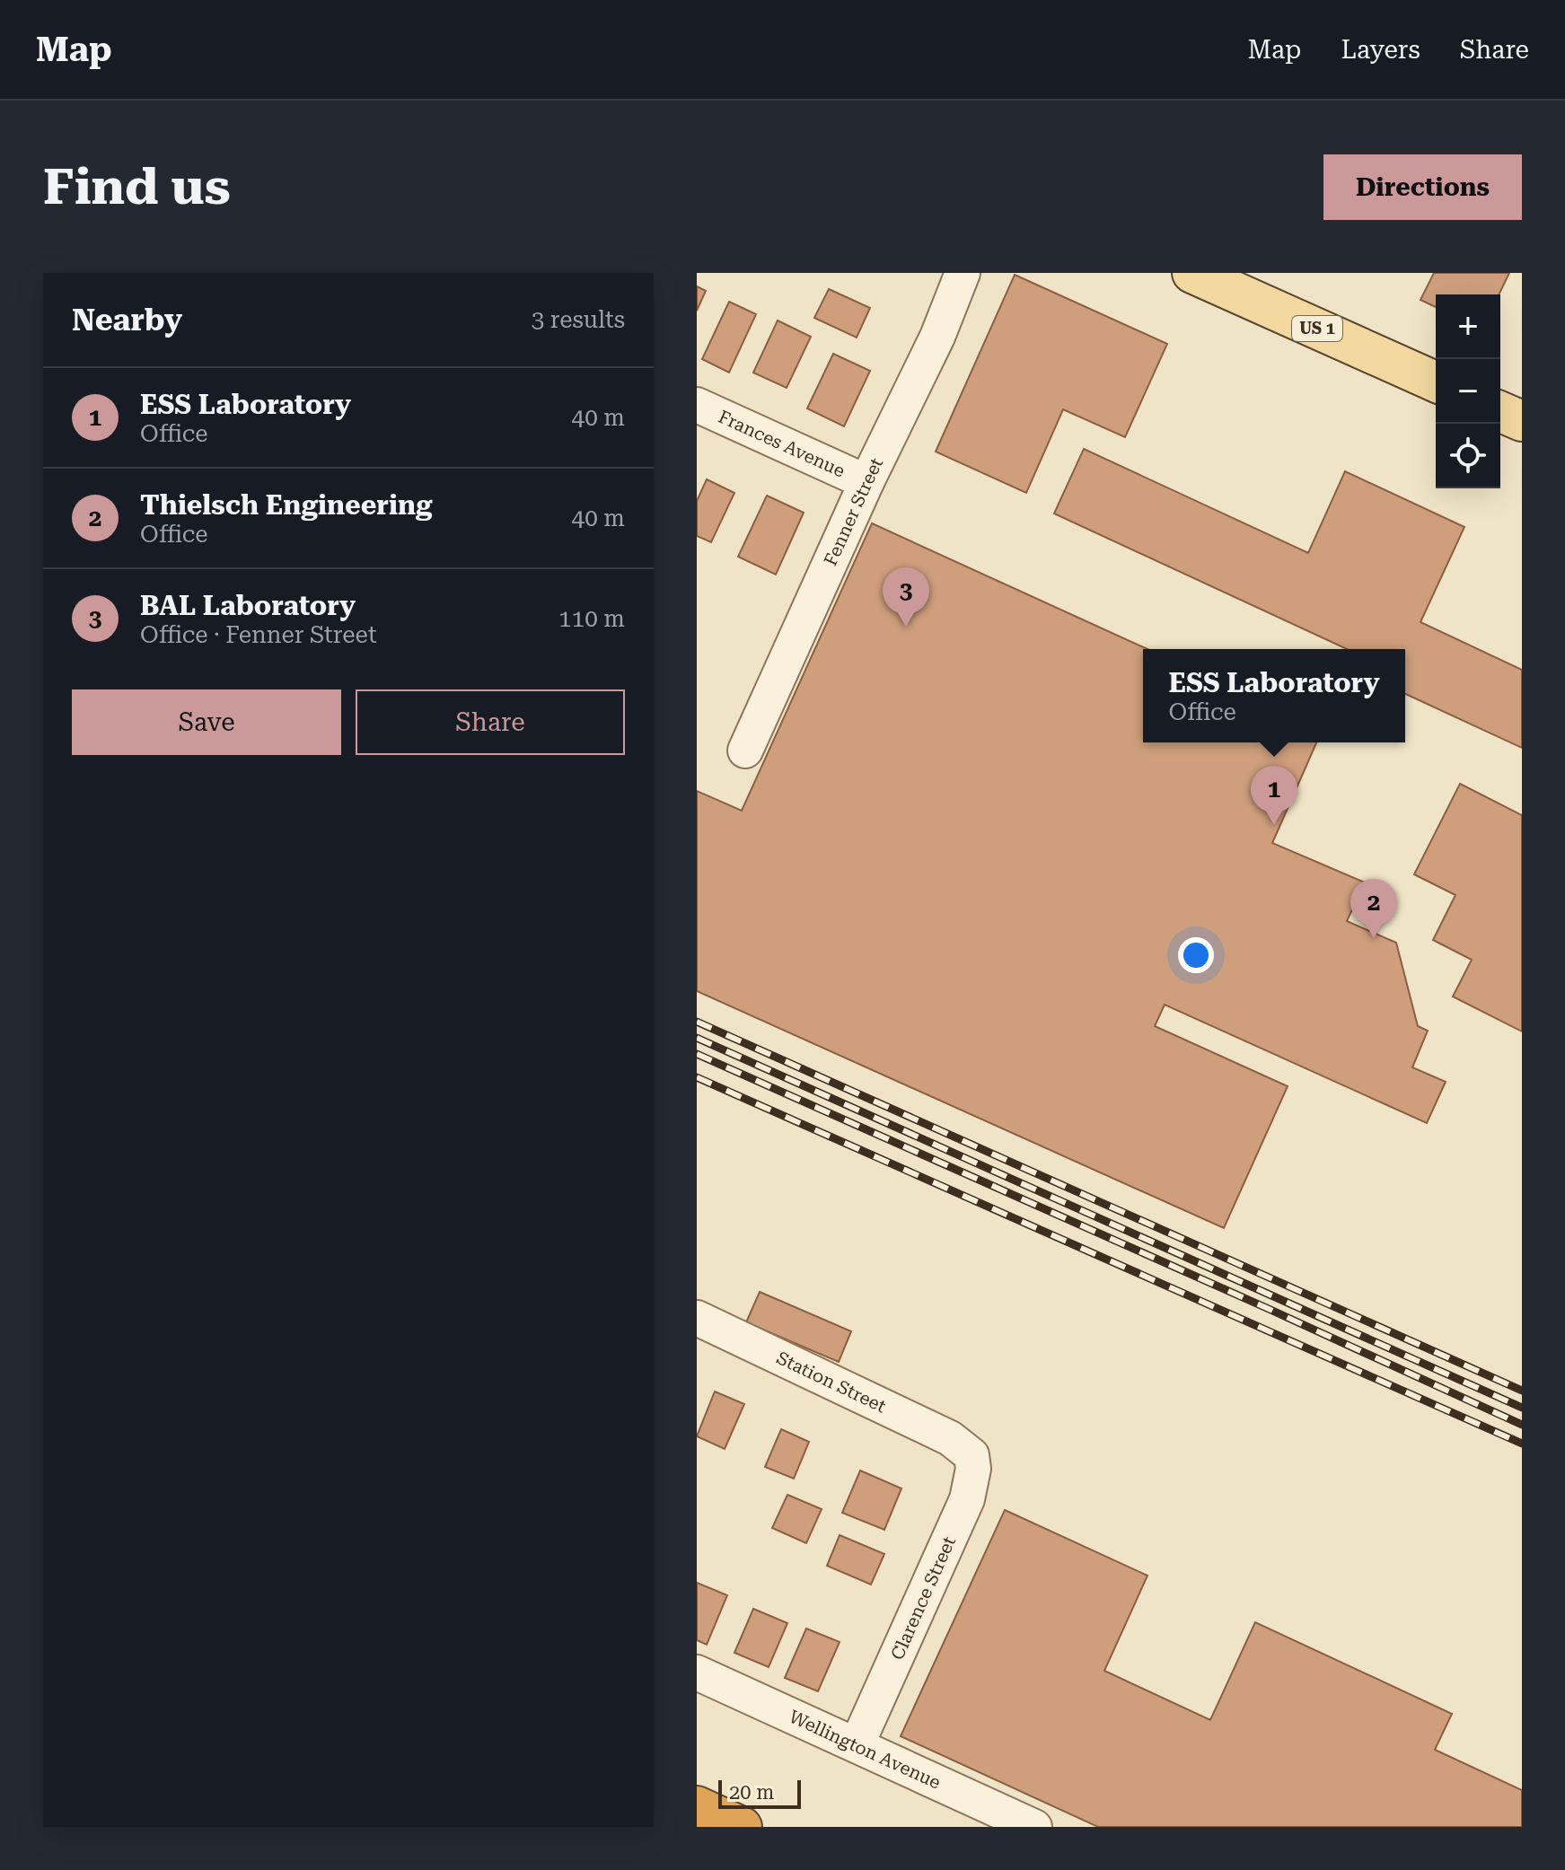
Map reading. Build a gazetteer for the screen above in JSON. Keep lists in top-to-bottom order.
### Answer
{
  "streets": {
    "main road": ["US 1"],
    "street": [
      "Frances Avenue",
      "Fenner Street",
      "Station Street",
      "Clarence Street",
      "Wellington Avenue"
    ]
  },
  "crossings": [
    ["Frances Avenue", "Fenner Street"],
    ["Station Street", "Clarence Street"],
    ["Clarence Street", "Wellington Avenue"]
  ],
  "scale_bar": "20 m",
  "page": {
    "header": "Map",
    "nav": ["Map", "Layers", "Share"],
    "buttons": [
      "Directions",
      ["Save", "Share"]
    ],
    "title": "Find us",
    "heading": ["Nearby", "3 results"],
    "map_buttons": ["+", "−"],
    "list": [
      {
        "mark": "1",
        "name": "ESS Laboratory",
        "note": "Office",
        "value": "40 m"
      },
      {
        "mark": "2",
        "name": "Thielsch Engineering",
        "note": "Office",
        "value": "40 m"
      },
      {
        "mark": "3",
        "name": "BAL Laboratory",
        "note": "Office · Fenner Street",
        "value": "110 m"
      }
    ],
    "pins": ["3", "1", "2"],
    "popup": ["ESS Laboratory", "Office"],
    "scale": "20 m"
  }
}
